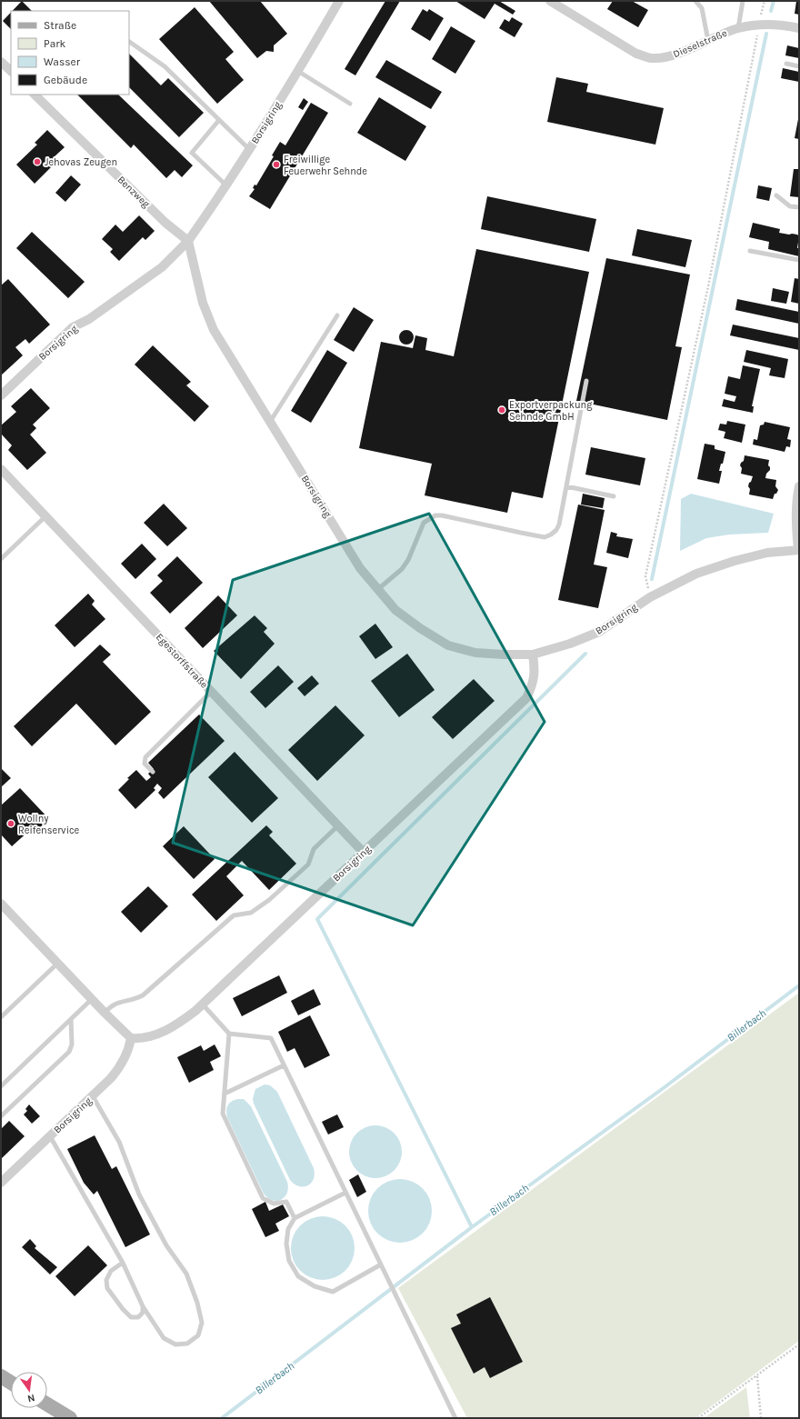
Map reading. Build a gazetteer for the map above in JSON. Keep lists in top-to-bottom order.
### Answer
{
  "streets": {
    "street": [
      "Dieselstraße",
      "Borsigring",
      "Benzweg",
      "Egestorffstraße"
    ]
  },
  "crossings": [
    ["Borsigring", "Benzweg"],
    ["Borsigring", "Egestorffstraße"]
  ],
  "water": ["Billerbach"],
  "places": [
    "Jehovas Zeugen",
    "Freiwillige Feuerwehr Sehnde",
    "Exportverpackung Sehnde GmbH",
    "Wollny Reifenservice"
  ],
  "legend": [
    "Straße",
    "Park",
    "Wasser",
    "Gebäude"
  ],
  "north": "bottom"
}
